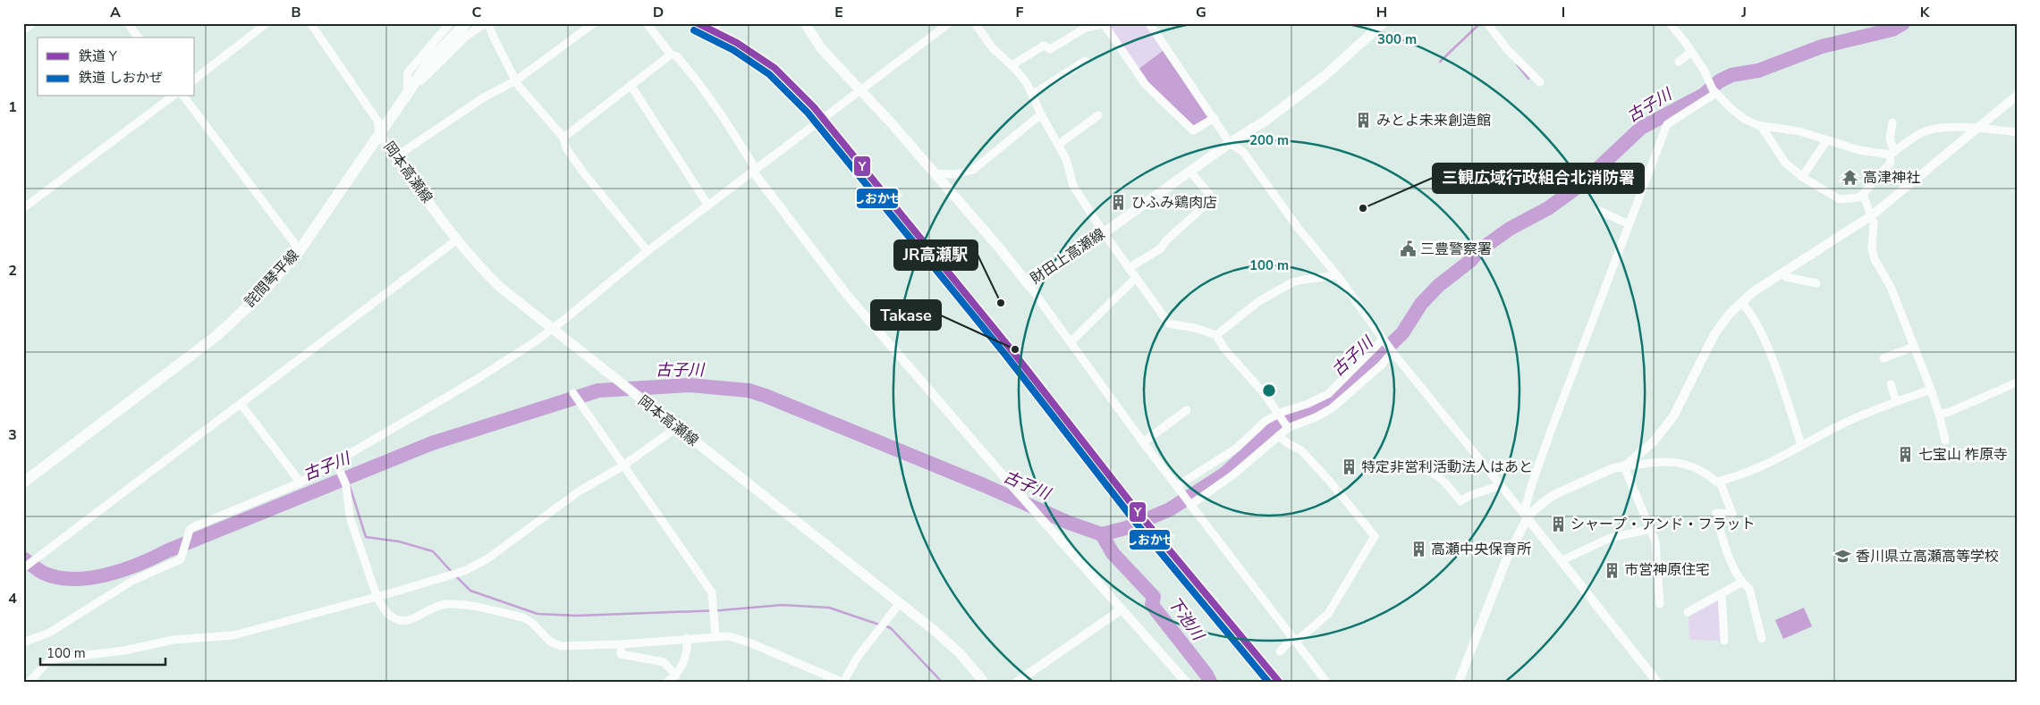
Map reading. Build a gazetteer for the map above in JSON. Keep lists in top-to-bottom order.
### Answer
{
  "streets": {
    "main road": ["岡本高瀬線", "財田上高瀬線", "詫間琴平線"]
  },
  "crossings": [
    ["岡本高瀬線", "詫間琴平線"]
  ],
  "water": ["古子川", "下池川"],
  "places": {
    "building": [
      "みとよ未来創造館",
      "ひふみ鶏肉店",
      "七宝山 柞原寺",
      "特定非営利活動法人はあと",
      "シャープ・アンド・フラット",
      "高瀬中央保育所",
      "市営神原住宅"
    ],
    "temple": ["高津神社"],
    "other": ["三観広域行政組合北消防署", "JR高瀬駅", "Takase"],
    "public building": ["三豊警察署"],
    "school or university": ["香川県立高瀬高等学校"]
  },
  "lines": ["rail line Y", "rail line しおかぜ"],
  "legend": ["鉄道 Y", "鉄道 しおかぜ"],
  "scale_bar": "100 m",
  "grid": {
    "columns": [
      "A",
      "B",
      "C",
      "D",
      "E",
      "F",
      "G",
      "H",
      "I",
      "J",
      "K"
    ],
    "rows": [
      "1",
      "2",
      "3",
      "4"
    ]
  },
  "rings": ["300 m", "200 m", "100 m"]
}
